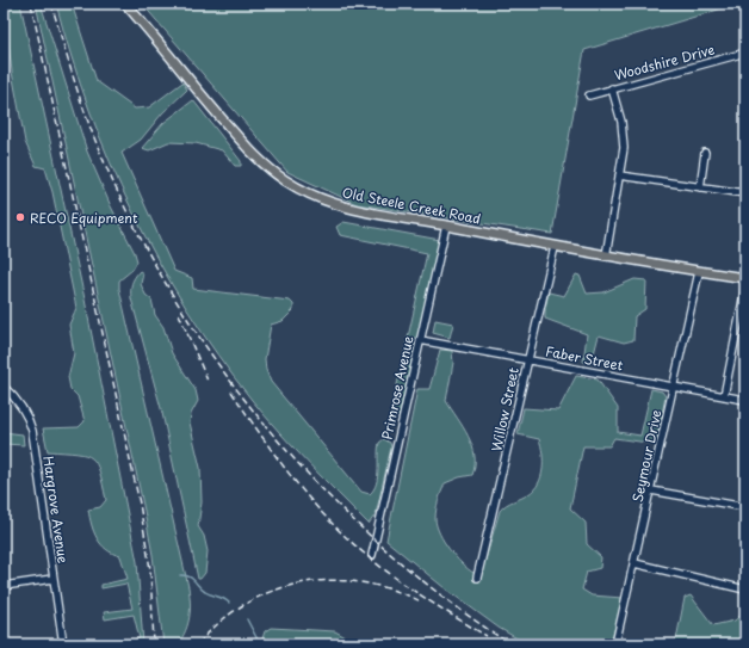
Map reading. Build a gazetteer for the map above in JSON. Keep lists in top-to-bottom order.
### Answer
{
  "streets": {
    "main road": ["Old Steele Creek Road"],
    "street": [
      "Woodshire Drive",
      "Faber Street",
      "Primrose Avenue",
      "Willow Street",
      "Seymour Drive",
      "Hargrove Avenue"
    ]
  },
  "crossings": [
    ["Old Steele Creek Road", "Primrose Avenue"],
    ["Old Steele Creek Road", "Willow Street"],
    ["Old Steele Creek Road", "Seymour Drive"],
    ["Faber Street", "Primrose Avenue"],
    ["Faber Street", "Willow Street"],
    ["Faber Street", "Seymour Drive"]
  ],
  "places": ["RECO Equipment"]
}
